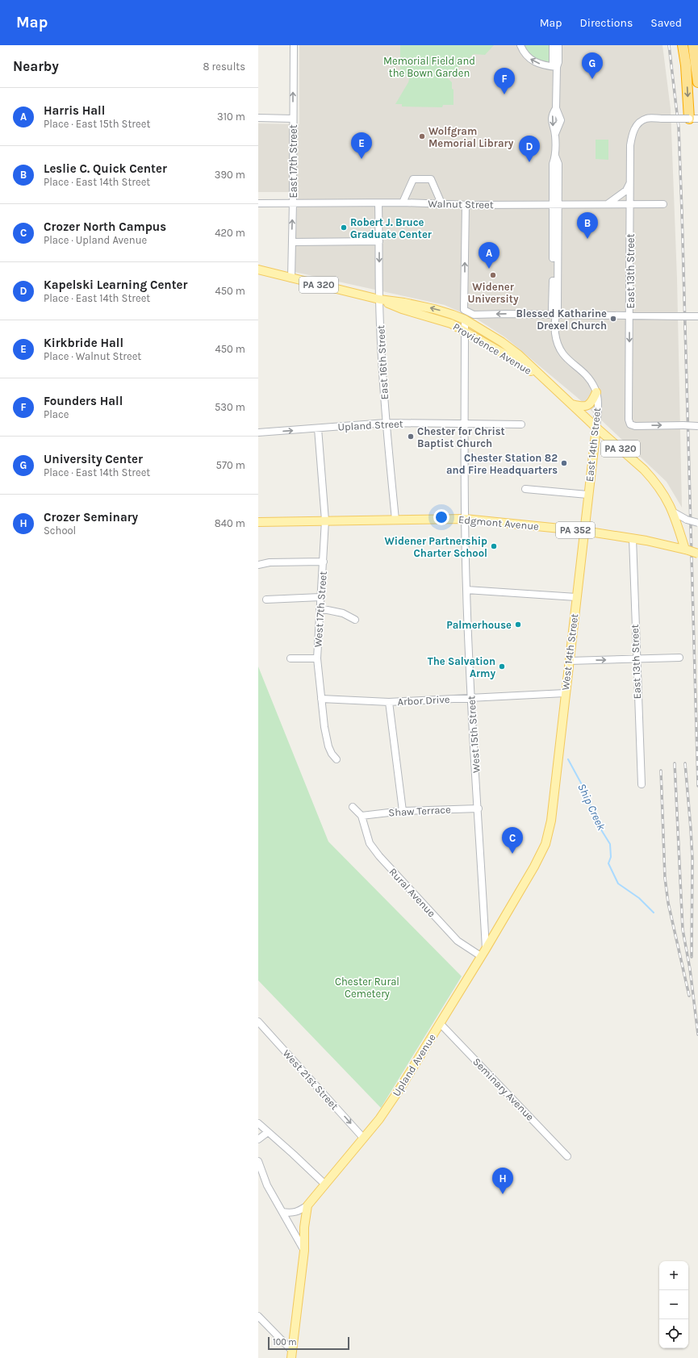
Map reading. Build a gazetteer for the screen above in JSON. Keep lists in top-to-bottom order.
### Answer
{
  "streets": {
    "main road": [
      "PA 320",
      "Providence Avenue",
      "East 14th Street",
      "Edgmont Avenue",
      "PA 352",
      "West 14th Street",
      "Upland Avenue"
    ],
    "street": [
      "East 17th Street",
      "Walnut Street",
      "East 13th Street",
      "East 16th Street",
      "Upland Street",
      "West 17th Street",
      "Arbor Drive",
      "West 15th Street",
      "Shaw Terrace",
      "Rural Avenue",
      "West 21st Street",
      "Seminary Avenue"
    ]
  },
  "crossings": [
    ["East 17th Street", "Walnut Street"],
    ["East 17th Street", "Providence Avenue"],
    ["Walnut Street", "East 13th Street"],
    ["Walnut Street", "East 16th Street"],
    ["Walnut Street", "East 14th Street"],
    ["East 13th Street", "Edgmont Avenue"],
    ["Providence Avenue", "East 16th Street"],
    ["Providence Avenue", "East 14th Street"],
    ["Providence Avenue", "Edgmont Avenue"],
    ["Providence Avenue", "West 15th Street"],
    ["East 16th Street", "Upland Street"],
    ["East 16th Street", "Edgmont Avenue"],
    ["Upland Street", "West 15th Street"],
    ["East 14th Street", "Edgmont Avenue"],
    ["East 14th Street", "West 14th Street"],
    ["Edgmont Avenue", "West 17th Street"],
    ["Edgmont Avenue", "West 14th Street"],
    ["Edgmont Avenue", "West 15th Street"],
    ["West 17th Street", "Arbor Drive"],
    ["West 14th Street", "Arbor Drive"],
    ["West 14th Street", "Upland Avenue"],
    ["Arbor Drive", "West 15th Street"],
    ["West 15th Street", "Shaw Terrace"],
    ["West 15th Street", "Rural Avenue"],
    ["West 15th Street", "Upland Avenue"],
    ["Shaw Terrace", "Rural Avenue"],
    ["Rural Avenue", "Upland Avenue"],
    ["Upland Avenue", "West 21st Street"],
    ["Upland Avenue", "Seminary Avenue"]
  ],
  "one_way": ["East 17th Street", "West 21st Street"],
  "water": ["Ship Creek"],
  "parks": ["Memorial Field and the Bown Garden", "Chester Rural Cemetery"],
  "places": [
    "Wolfgram Memorial Library",
    "Robert J. Bruce Graduate Center",
    "Widener University",
    "Blessed Katharine Drexel Church",
    "Chester for Christ Baptist Church",
    "Chester Station 82 and Fire Headquarters",
    "Widener Partnership Charter School",
    "Palmerhouse",
    "The Salvation Army"
  ],
  "scale_bar": "100 m",
  "page": {
    "header": "Map",
    "nav": ["Map", "Directions", "Saved"],
    "heading": ["Nearby", "8 results"],
    "pins": [
      "G",
      "F",
      "E",
      "D",
      "B",
      "A",
      "C",
      "H"
    ],
    "list": [
      {
        "mark": "A",
        "name": "Harris Hall",
        "note": "Place · East 15th Street",
        "value": "310 m"
      },
      {
        "mark": "B",
        "name": "Leslie C. Quick Center",
        "note": "Place · East 14th Street",
        "value": "390 m"
      },
      {
        "mark": "C",
        "name": "Crozer North Campus",
        "note": "Place · Upland Avenue",
        "value": "420 m"
      },
      {
        "mark": "D",
        "name": "Kapelski Learning Center",
        "note": "Place · East 14th Street",
        "value": "450 m"
      },
      {
        "mark": "E",
        "name": "Kirkbride Hall",
        "note": "Place · Walnut Street",
        "value": "450 m"
      },
      {
        "mark": "F",
        "name": "Founders Hall",
        "note": "Place",
        "value": "530 m"
      },
      {
        "mark": "G",
        "name": "University Center",
        "note": "Place · East 14th Street",
        "value": "570 m"
      },
      {
        "mark": "H",
        "name": "Crozer Seminary",
        "note": "School",
        "value": "840 m"
      }
    ],
    "map_buttons": ["+", "−"],
    "scale": "100 m"
  }
}
